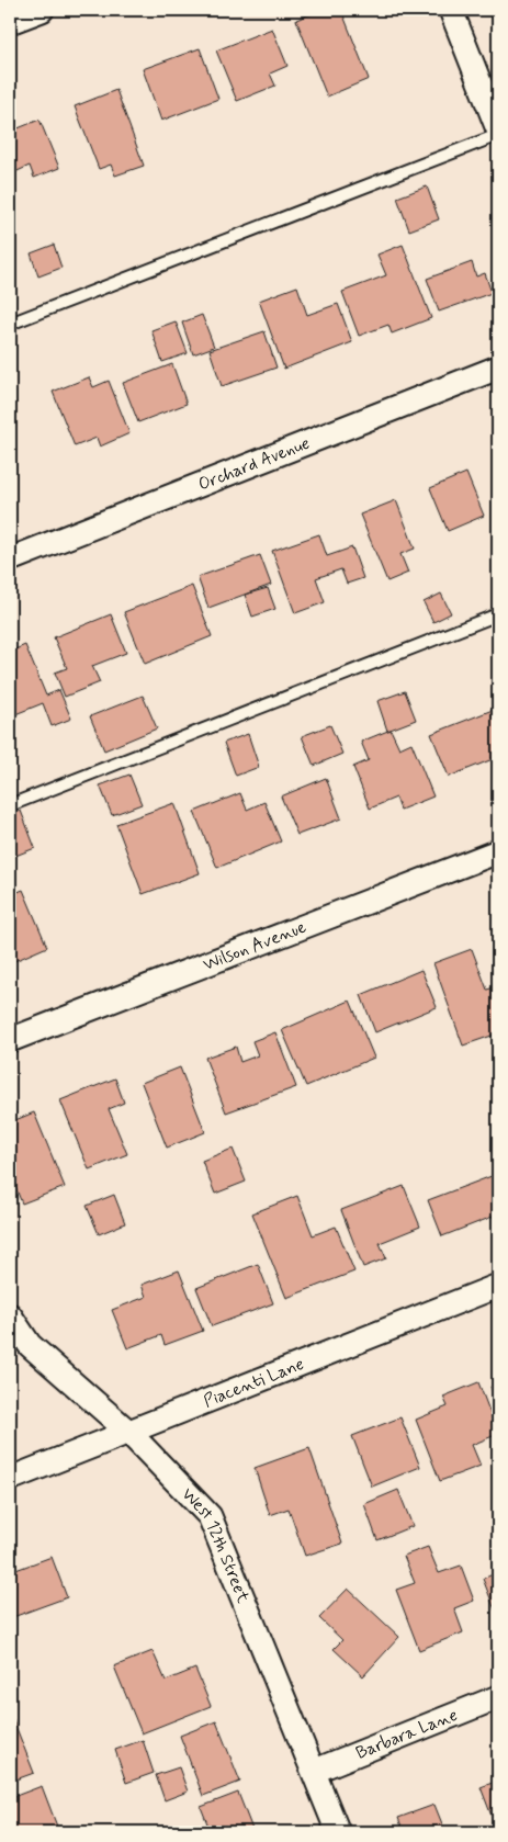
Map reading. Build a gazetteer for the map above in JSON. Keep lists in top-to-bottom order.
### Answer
{
  "streets": {
    "street": [
      "Orchard Avenue",
      "Wilson Avenue",
      "Piacenti Lane",
      "West 12th Street",
      "Barbara Lane"
    ]
  },
  "crossings": [
    ["Piacenti Lane", "West 12th Street"],
    ["West 12th Street", "Barbara Lane"]
  ]
}
